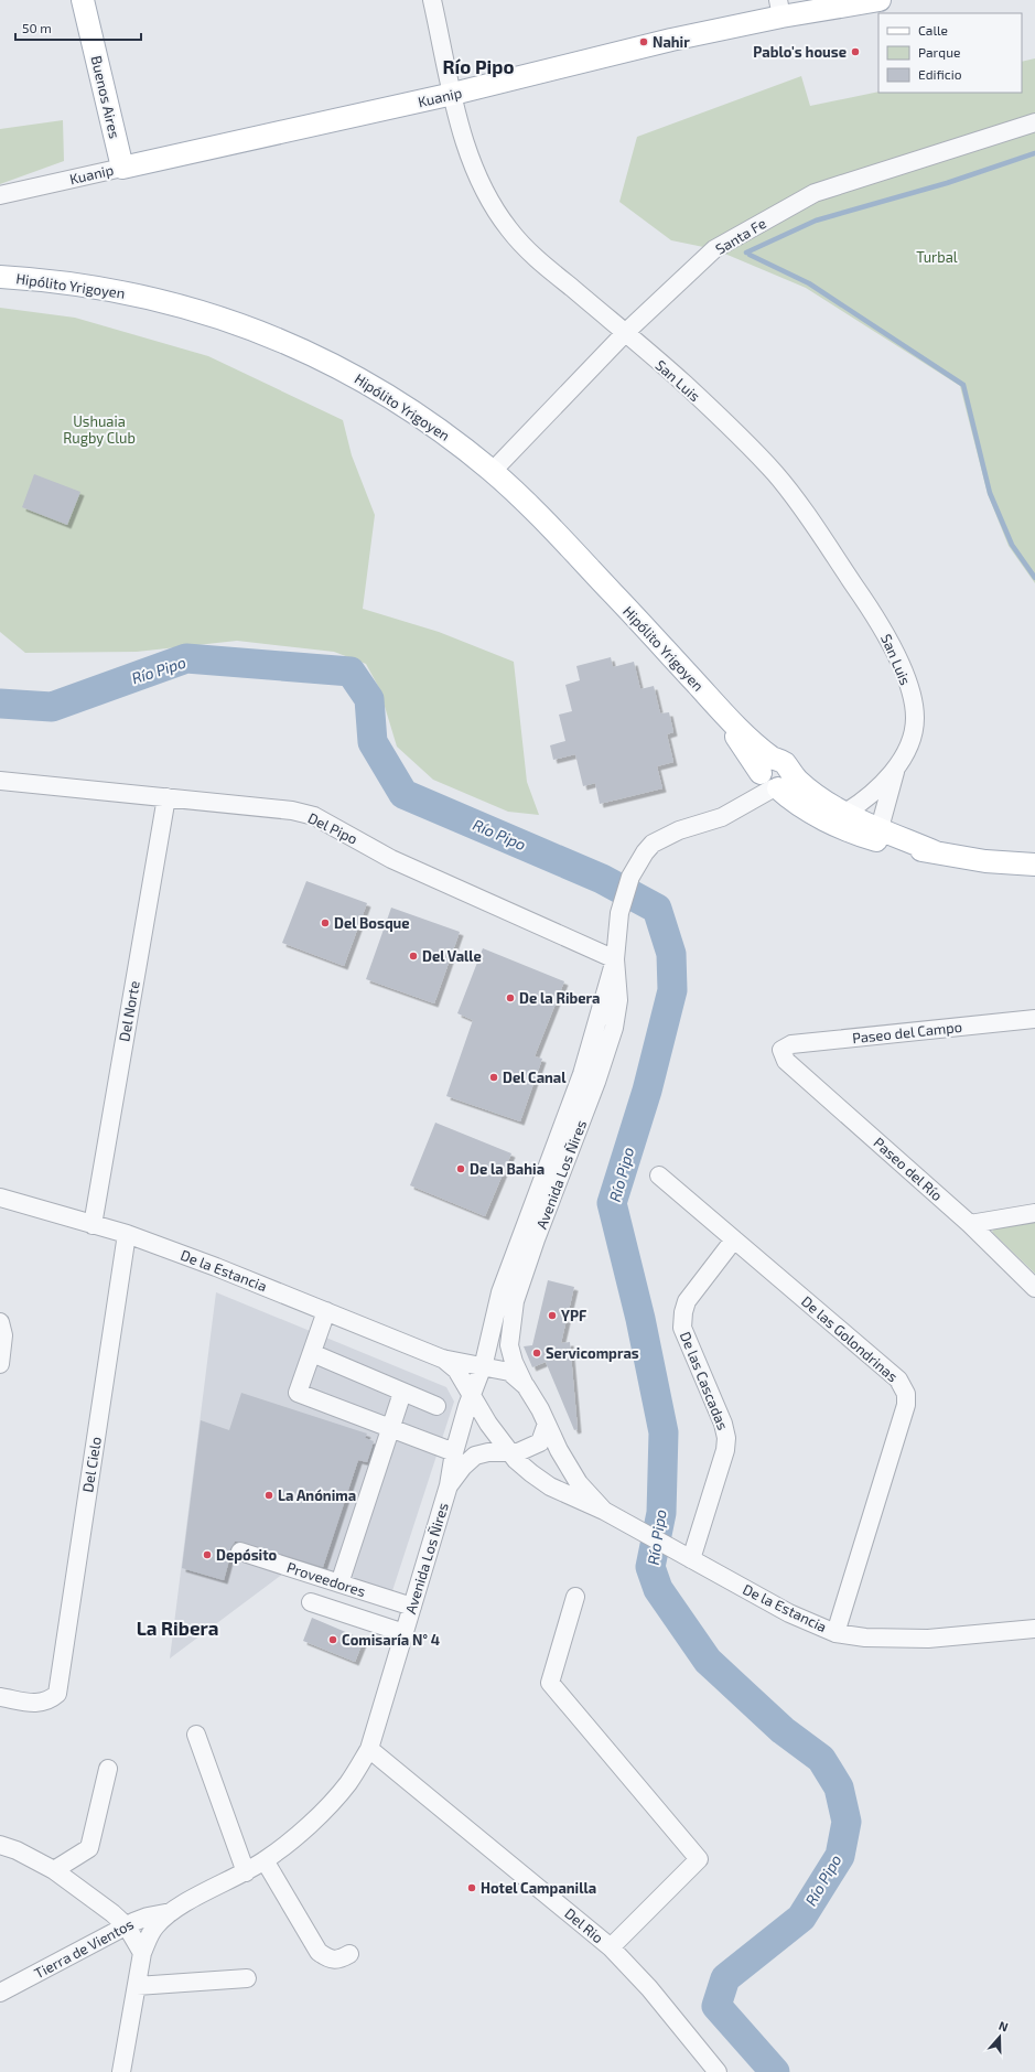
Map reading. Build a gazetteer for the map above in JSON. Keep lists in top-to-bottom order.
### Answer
{
  "streets": {
    "main road": ["Buenos Aires", "Kuanip", "Hipólito Yrigoyen"],
    "street": [
      "Santa Fe",
      "San Luis",
      "Del Pipo",
      "Del Norte",
      "Paseo del Campo",
      "Paseo del Río",
      "Avenida Los Ñires",
      "De la Estancia",
      "De las Golondrinas",
      "De las Cascadas",
      "Del Cielo",
      "Proveedores",
      "Del Rio",
      "Tierra de Vientos"
    ]
  },
  "crossings": [
    ["Buenos Aires", "Kuanip"],
    ["Kuanip", "San Luis"],
    ["Santa Fe", "Hipólito Yrigoyen"],
    ["Santa Fe", "San Luis"],
    ["Hipólito Yrigoyen", "San Luis"],
    ["Hipólito Yrigoyen", "Avenida Los Ñires"],
    ["Del Pipo", "Del Norte"],
    ["Del Pipo", "Avenida Los Ñires"],
    ["Del Norte", "De la Estancia"],
    ["Paseo del Campo", "Paseo del Río"],
    ["Avenida Los Ñires", "De la Estancia"],
    ["Avenida Los Ñires", "Proveedores"],
    ["Avenida Los Ñires", "Del Rio"],
    ["Avenida Los Ñires", "Tierra de Vientos"],
    ["De la Estancia", "De las Golondrinas"],
    ["De la Estancia", "De las Cascadas"],
    ["De la Estancia", "Del Cielo"],
    ["De las Golondrinas", "De las Cascadas"]
  ],
  "districts": ["Río Pipo", "La Ribera"],
  "water": ["Río Pipo"],
  "parks": ["Turbal", "Ushuaia Rugby Club"],
  "places": [
    "Nahir",
    "Pablo's house",
    "Del Bosque",
    "Del Valle",
    "De la Ribera",
    "Del Canal",
    "De la Bahia",
    "YPF",
    "Servicompras",
    "La Anónima",
    "Depósito",
    "Comisaría N° 4",
    "Hotel Campanilla"
  ],
  "legend": ["Calle", "Parque", "Edificio"],
  "scale_bar": "50 m",
  "north": "top"
}
